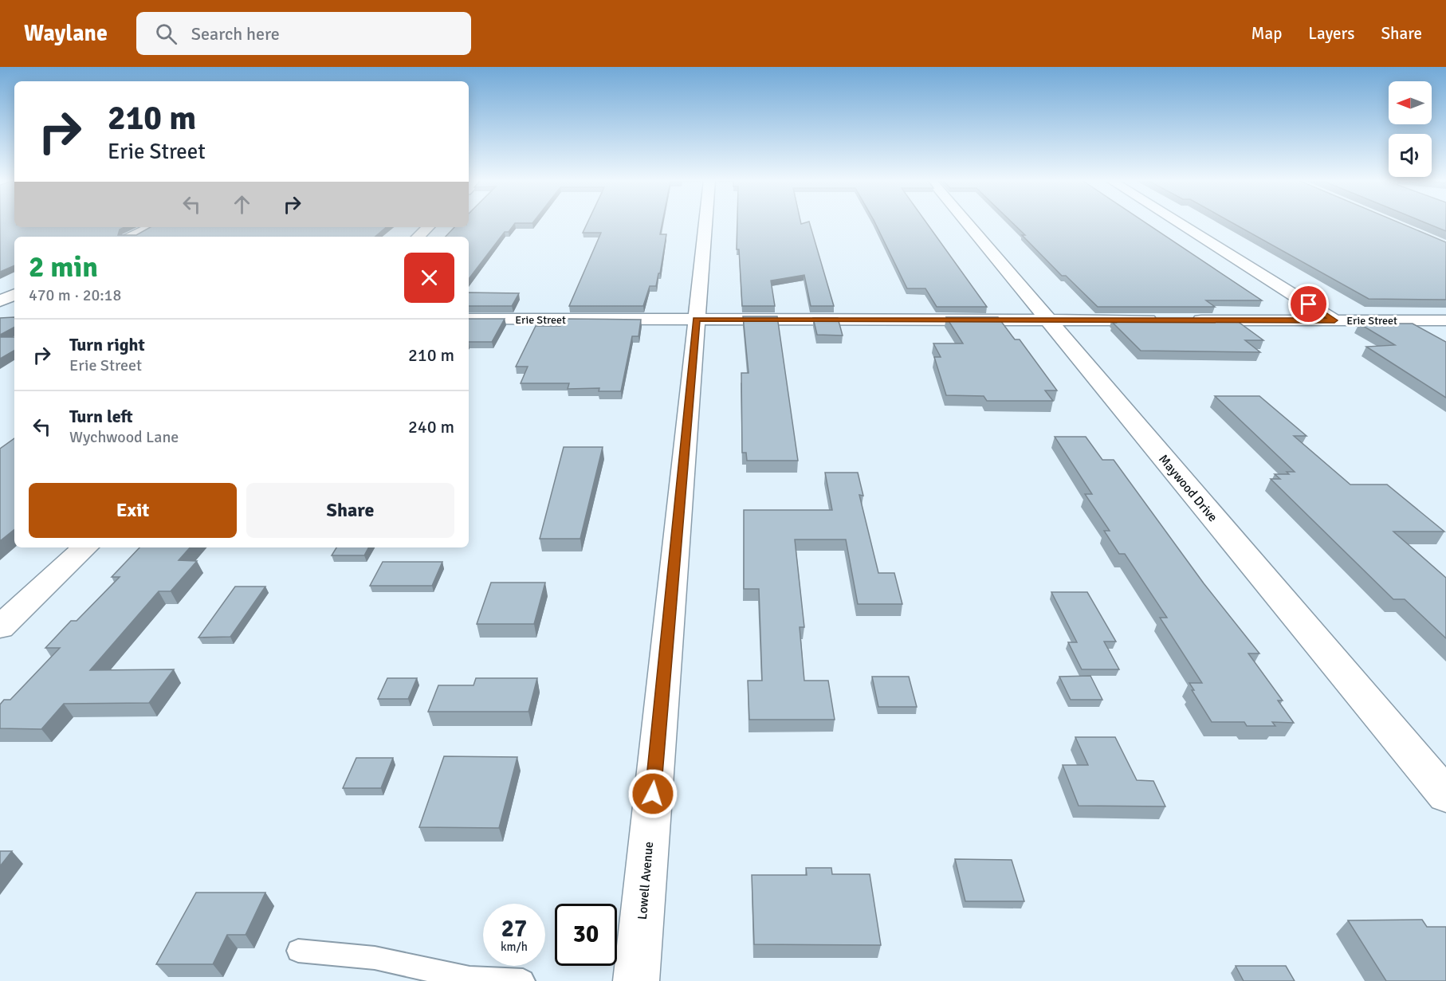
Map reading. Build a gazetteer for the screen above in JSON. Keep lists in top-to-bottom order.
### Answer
{
  "streets": {
    "street": ["Erie Street", "Maywood Drive", "Lowell Avenue"]
  },
  "crossings": [
    ["Erie Street", "Maywood Drive"],
    ["Erie Street", "Lowell Avenue"]
  ],
  "north": "left",
  "page": {
    "header": "Waylane",
    "search": "Search here",
    "nav": ["Map", "Layers", "Share"],
    "turn": ["210 m", "Erie Street"],
    "heading": ["2 min", "470 m · 20:18"],
    "list": [
      {
        "name": "Turn right",
        "note": "Erie Street",
        "value": "210 m"
      },
      {
        "name": "Turn left",
        "note": "Wychwood Lane",
        "value": "240 m"
      }
    ],
    "buttons": ["Exit", "Share"],
    "speed": "27 km/h",
    "limit": "30"
  }
}
